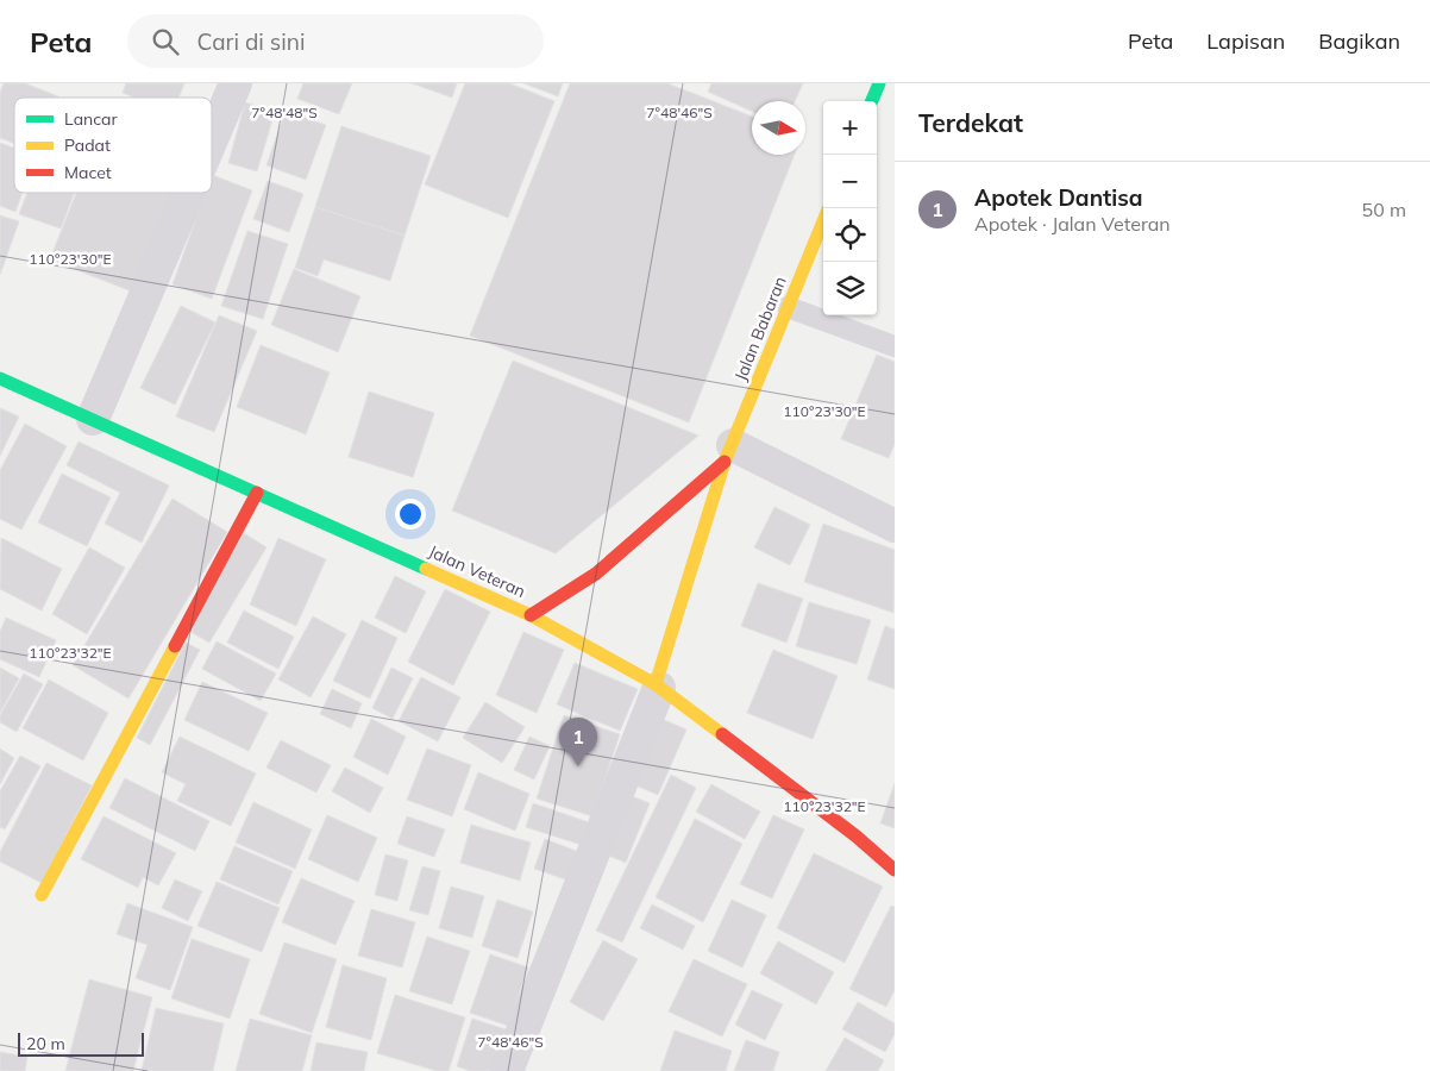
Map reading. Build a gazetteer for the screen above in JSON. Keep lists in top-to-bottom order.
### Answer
{
  "streets": {
    "street": ["Jalan Babaran", "Jalan Veteran"]
  },
  "crossings": [
    ["Jalan Babaran", "Jalan Veteran"]
  ],
  "legend": ["Lancar", "Padat", "Macet"],
  "scale_bar": "20 m",
  "north": "right",
  "page": {
    "header": "Peta",
    "search": "Cari di sini",
    "nav": ["Peta", "Lapisan", "Bagikan"],
    "heading": "Terdekat",
    "map_buttons": ["+", "−"],
    "list": [
      {
        "mark": "1",
        "name": "Apotek Dantisa",
        "note": "Apotek · Jalan Veteran",
        "value": "50 m"
      }
    ],
    "pins": "1",
    "scale": "20 m"
  },
  "coordinates": [
    "7°48'48\"S",
    "7°48'46\"S",
    "110°23'30\"E",
    "110°23'32\"E"
  ]
}
